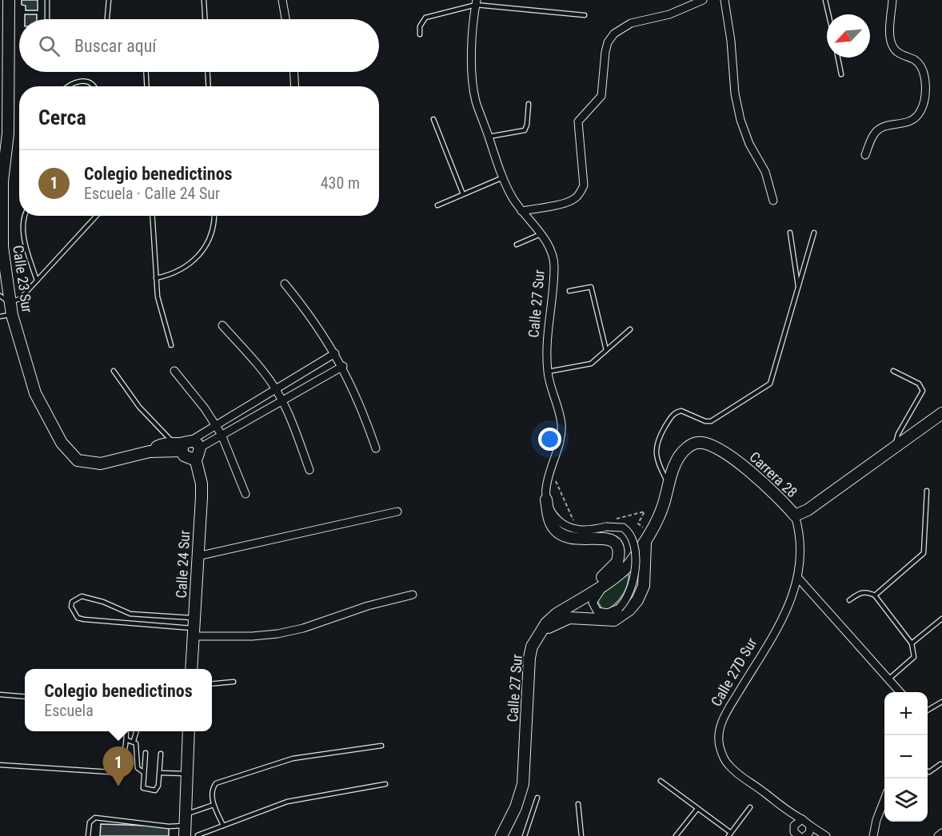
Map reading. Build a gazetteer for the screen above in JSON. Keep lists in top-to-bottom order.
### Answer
{
  "streets": {
    "street": [
      "Calle 23 Sur",
      "Calle 27 Sur",
      "Carrera 28",
      "Calle 24 Sur",
      "Calle 27D Sur"
    ]
  },
  "crossings": [
    ["Calle 27 Sur", "Carrera 28"],
    ["Carrera 28", "Calle 27D Sur"]
  ],
  "north": "bottom left",
  "page": {
    "search": "Buscar aquí",
    "heading": "Cerca",
    "list": [
      {
        "mark": "1",
        "name": "Colegio benedictinos",
        "note": "Escuela · Calle 24 Sur",
        "value": "430 m"
      }
    ],
    "popup": ["Colegio benedictinos", "Escuela"],
    "map_buttons": ["+", "−"],
    "pins": "1"
  }
}
